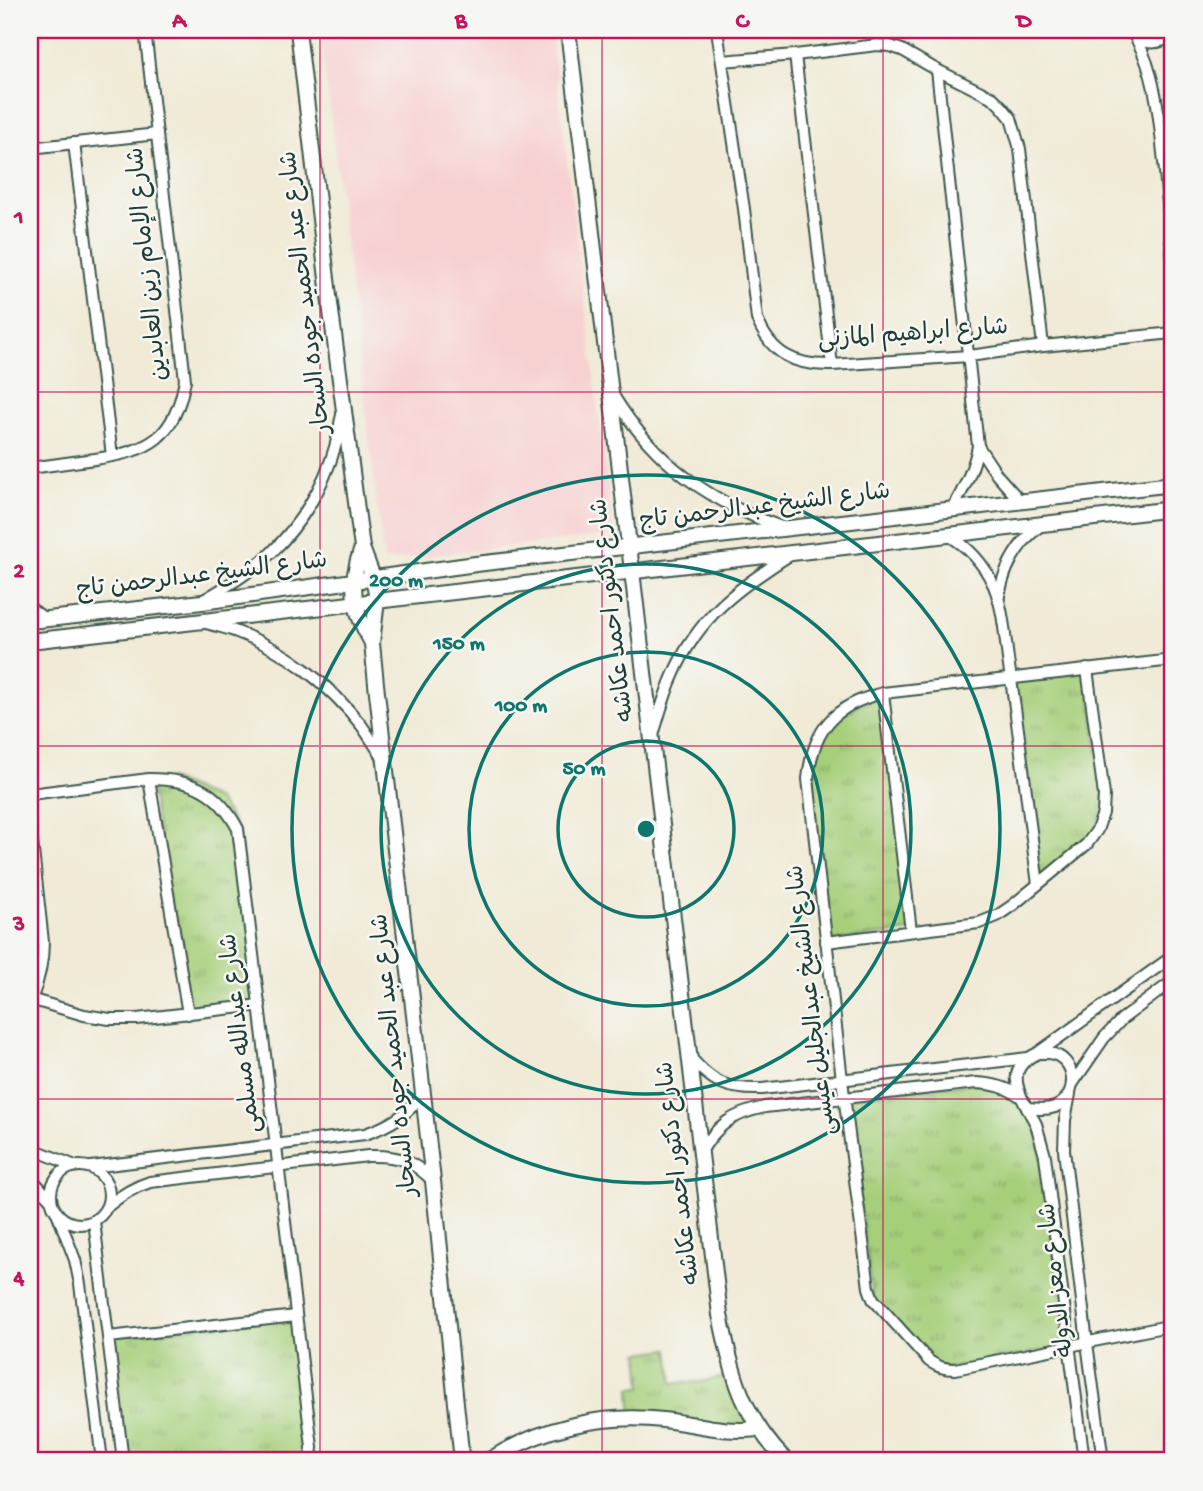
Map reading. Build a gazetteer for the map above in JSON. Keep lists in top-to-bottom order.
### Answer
{
  "streets": {
    "street": [
      "شارع الإمام زين العابدين",
      "شارع عبد الحميد جوده السحار",
      "شارع ابراهيم المازنى",
      "شارع الشيخ عبدالرحمن تاج",
      "شارع دكتور احمد عكاشه",
      "شارع الشيخ عبدالجليل عيسى",
      "شارع عبدالله مسلمى",
      "شارع معز الدولة"
    ]
  },
  "crossings": [
    ["شارع عبد الحميد جوده السحار", "شارع الشيخ عبدالرحمن تاج"],
    ["شارع الشيخ عبدالرحمن تاج", "شارع دكتور احمد عكاشه"],
    ["شارع الشيخ عبدالجليل عيسى", "شارع معز الدولة"]
  ],
  "grid": {
    "columns": [
      "A",
      "B",
      "C",
      "D"
    ],
    "rows": [
      "1",
      "2",
      "3",
      "4"
    ]
  },
  "rings": [
    "200 m",
    "150 m",
    "100 m",
    "50 m"
  ]
}
